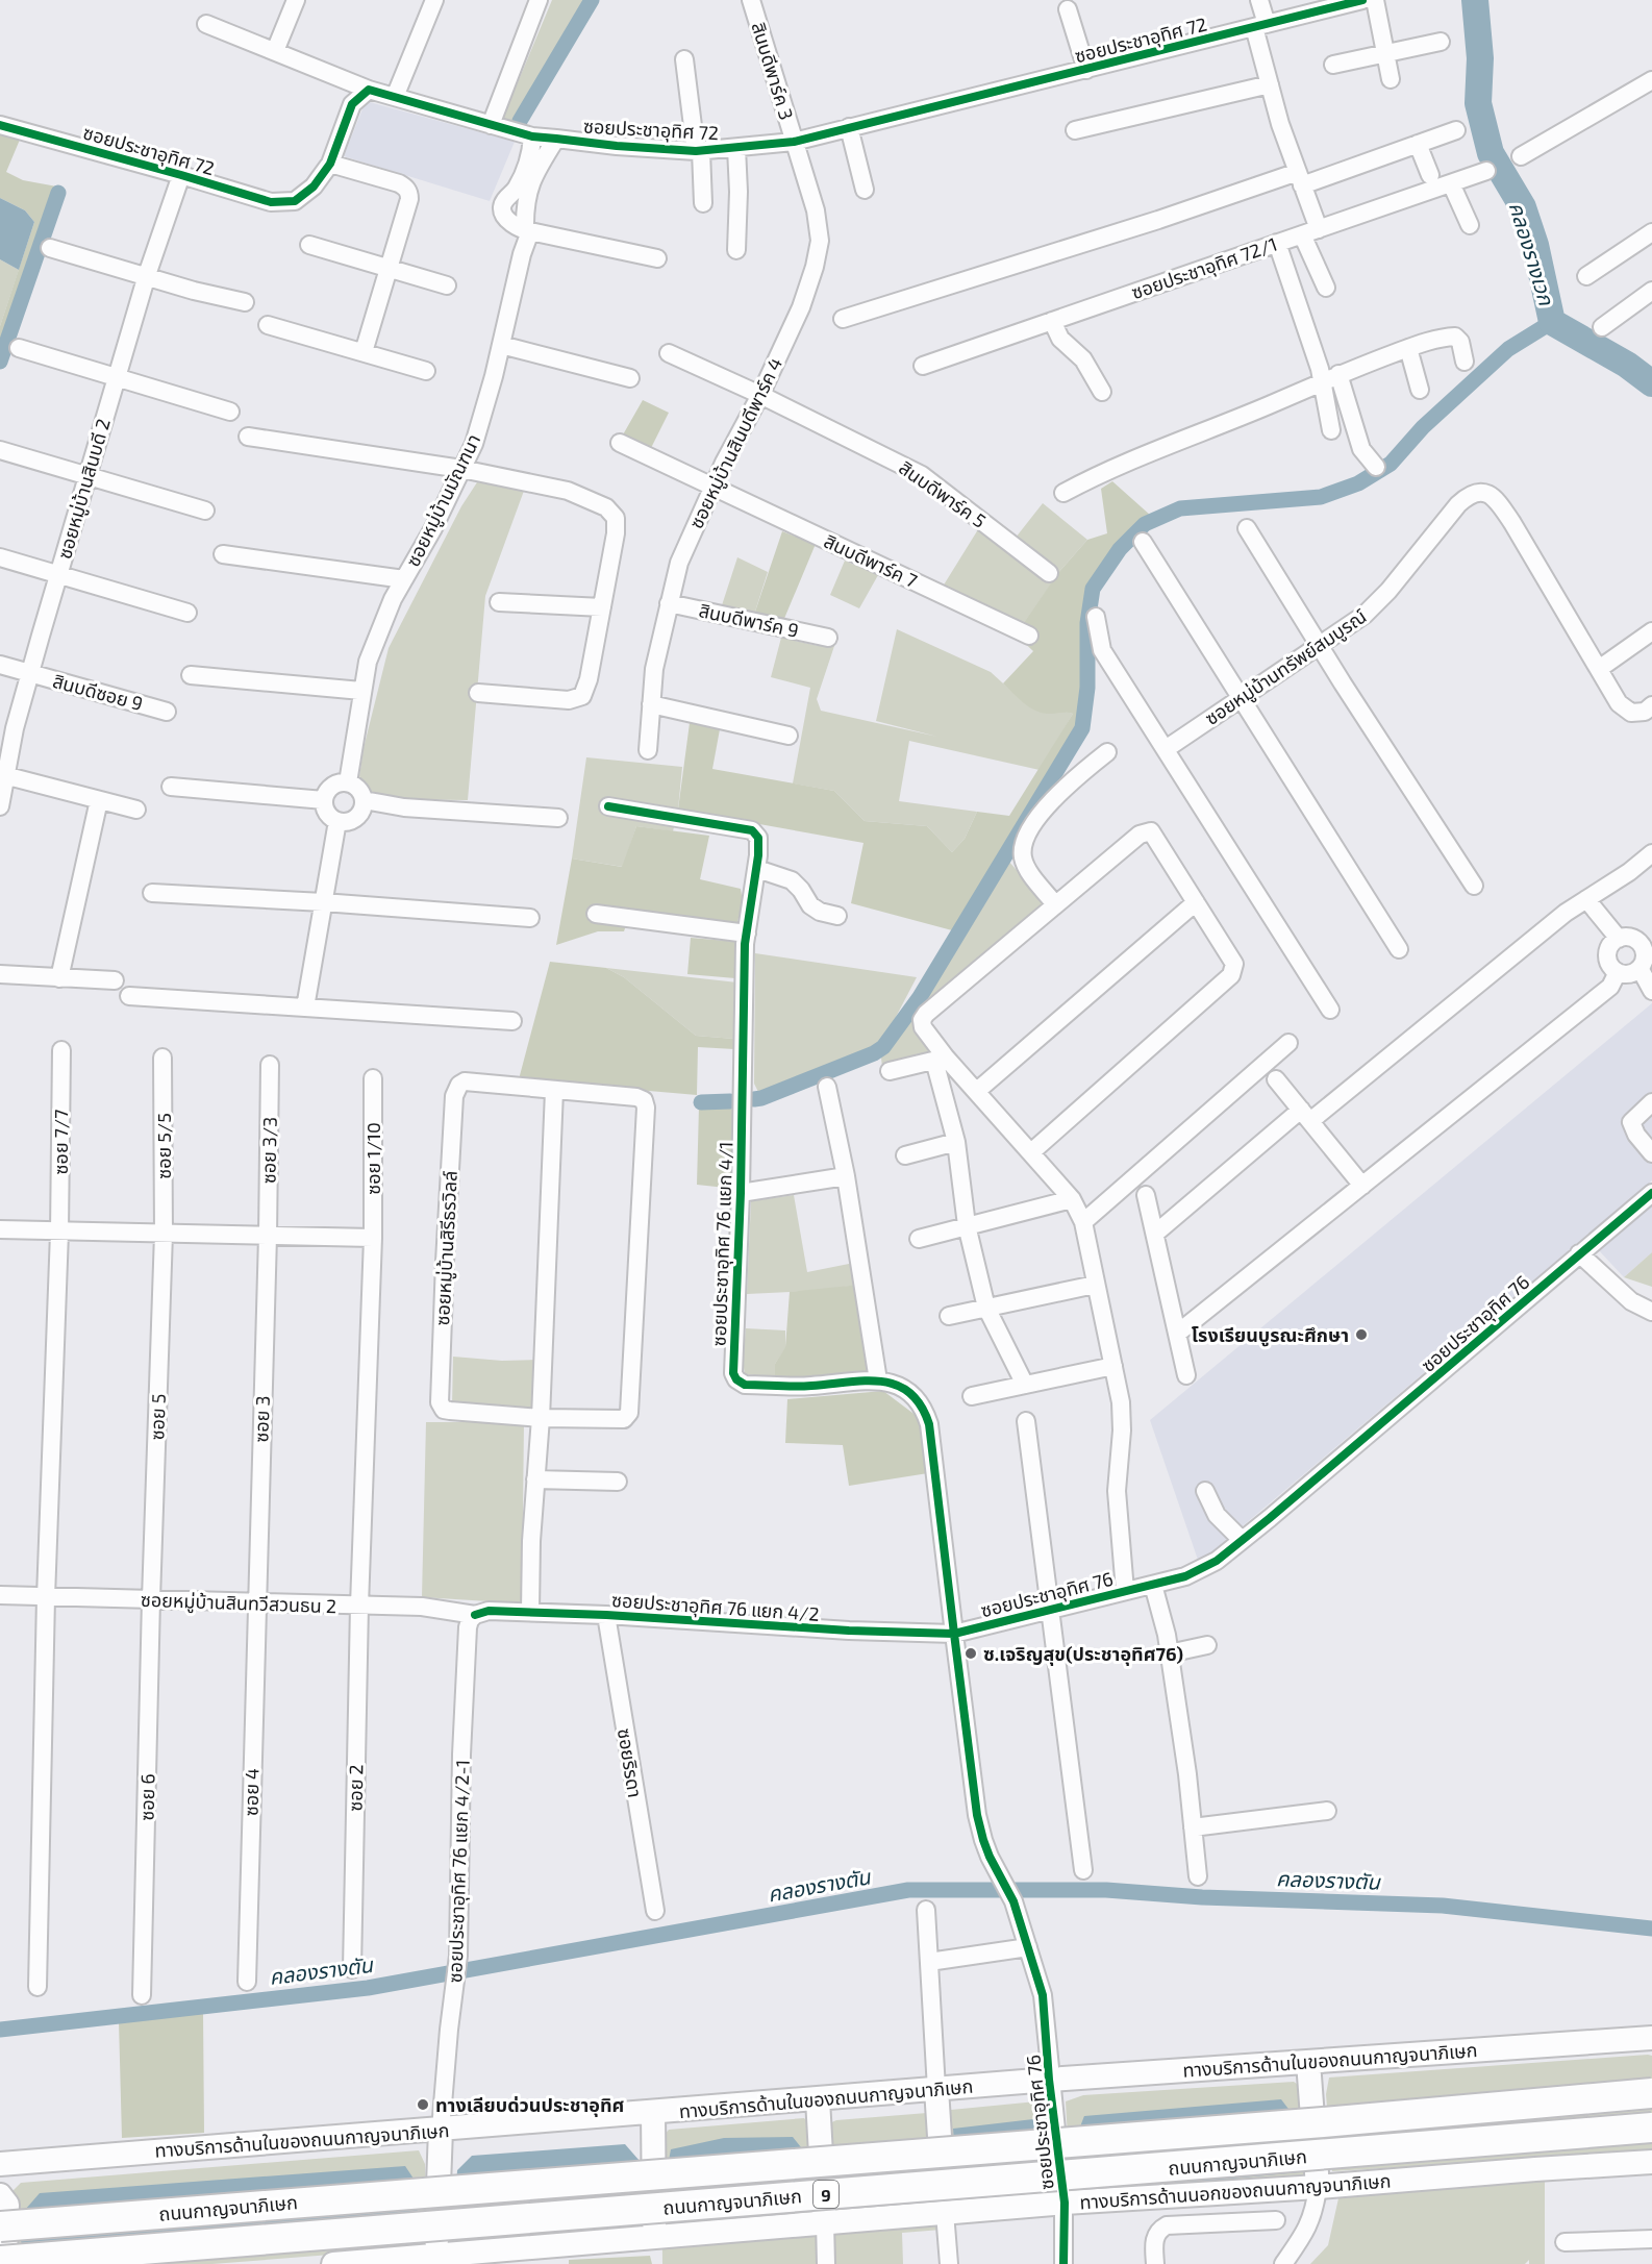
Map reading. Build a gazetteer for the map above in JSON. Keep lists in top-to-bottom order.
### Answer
{
  "streets": {
    "highway": ["ถนนกาญจนาภิเษก", "9"],
    "main road": ["ทางบริการด้านในของถนนกาญจนาภิเษก", "ทางบริการด้านนอกของถนนกาญจนาภิเษก"],
    "street": [
      "ซอยประชาอุทิศ 72",
      "สินบดีพาร์ค 3",
      "ซอยประชาอุทิศ 72/1",
      "ซอยหมู่บ้านสินบดีพาร์ค 4",
      "ซอยหมู่บ้านสินบดี 2",
      "สินบดีพาร์ค 5",
      "ซอยหมู่บ้านมัณฑนา",
      "สินบดีพาร์ค 7",
      "สินบดีพาร์ค 9",
      "ซอยหมู่บ้านทรัพย์สมบูรณ์",
      "สินบดีซอย 9",
      "ซอย 7/7",
      "ซอย 5/5",
      "ซอย 3/3",
      "ซอย 1/10",
      "ซอยประชาอุทิศ 76 แยก 4/1",
      "ซอยหมู่บ้านสิรีธรวิลล์",
      "ซอยประชาอุทิศ 76",
      "ซอย 5",
      "ซอย 3",
      "ซอยหมู่บ้านสินทวีสวนธน 2",
      "ซอยประชาอุทิศ 76 แยก 4/2",
      "ซอยริรดา",
      "ซอย 2",
      "ซอย 4",
      "ซอย 6",
      "ซอยประชาอุทิศ 76 แยก 4/2-1"
    ]
  },
  "crossings": [
    ["ซอยประชาอุทิศ 72", "สินบดีพาร์ค 3"],
    ["ซอยประชาอุทิศ 72", "ซอยหมู่บ้านสินบดีพาร์ค 4"],
    ["ซอยประชาอุทิศ 72", "ซอยหมู่บ้านสินบดี 2"],
    ["ซอยประชาอุทิศ 72", "ซอยหมู่บ้านมัณฑนา"],
    ["สินบดีพาร์ค 3", "ซอยหมู่บ้านสินบดีพาร์ค 4"],
    ["ซอยหมู่บ้านสินบดีพาร์ค 4", "สินบดีพาร์ค 5"],
    ["ซอยหมู่บ้านสินบดีพาร์ค 4", "สินบดีพาร์ค 7"],
    ["ซอยหมู่บ้านสินบดีพาร์ค 4", "สินบดีพาร์ค 9"],
    ["ซอยหมู่บ้านสินบดี 2", "สินบดีซอย 9"],
    ["ซอย 7/7", "ซอยหมู่บ้านสินทวีสวนธน 2"],
    ["ซอย 5/5", "ซอย 5"],
    ["ซอย 3/3", "ซอย 3"],
    ["ซอย 1/10", "ซอยหมู่บ้านสินทวีสวนธน 2"],
    ["ซอย 1/10", "ซอย 2"],
    ["ซอยประชาอุทิศ 76 แยก 4/1", "ซอยประชาอุทิศ 76"],
    ["ซอยประชาอุทิศ 76 แยก 4/1", "ซอยประชาอุทิศ 76 แยก 4/2"],
    ["ซอยประชาอุทิศ 76", "ซอยประชาอุทิศ 76 แยก 4/2"],
    ["ซอยประชาอุทิศ 76", "ทางบริการด้านในของถนนกาญจนาภิเษก"],
    ["ซอยประชาอุทิศ 76", "ทางบริการด้านนอกของถนนกาญจนาภิเษก"],
    ["ซอย 5", "ซอยหมู่บ้านสินทวีสวนธน 2"],
    ["ซอย 5", "ซอย 6"],
    ["ซอย 3", "ซอยหมู่บ้านสินทวีสวนธน 2"],
    ["ซอย 3", "ซอย 4"],
    ["ซอยหมู่บ้านสินทวีสวนธน 2", "ซอยประชาอุทิศ 76 แยก 4/2"],
    ["ซอยหมู่บ้านสินทวีสวนธน 2", "ซอย 2"],
    ["ซอยหมู่บ้านสินทวีสวนธน 2", "ซอย 4"],
    ["ซอยหมู่บ้านสินทวีสวนธน 2", "ซอย 6"],
    ["ซอยหมู่บ้านสินทวีสวนธน 2", "ซอยประชาอุทิศ 76 แยก 4/2-1"],
    ["ซอยประชาอุทิศ 76 แยก 4/2", "ซอยริรดา"],
    ["ซอยประชาอุทิศ 76 แยก 4/2", "ซอยประชาอุทิศ 76 แยก 4/2-1"],
    ["ซอยประชาอุทิศ 76 แยก 4/2-1", "ทางบริการด้านในของถนนกาญจนาภิเษก"]
  ],
  "water": ["คลองรางเวก", "คลองรางตัน"],
  "places": ["โรงเรียนบูรณะศึกษา", "ซ.เจริญสุข(ประชาอุทิศ76)", "ทางเลียบด่วนประชาอุทิศ"]
}
